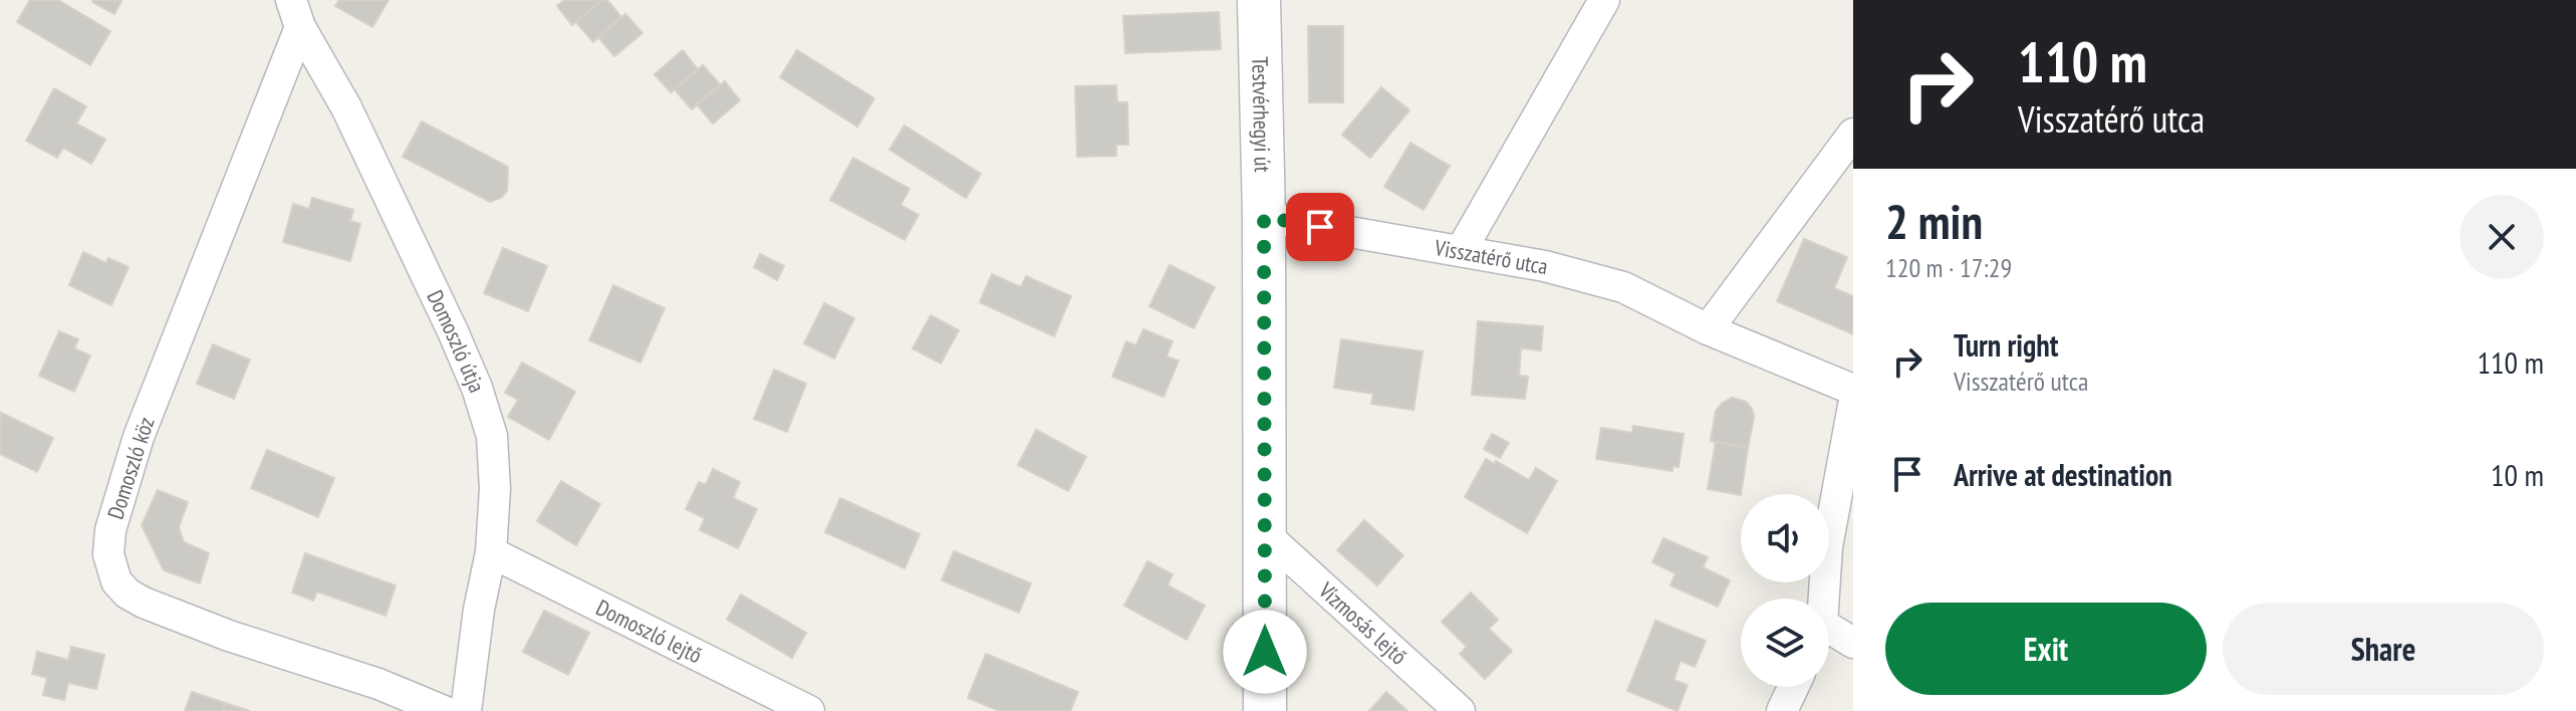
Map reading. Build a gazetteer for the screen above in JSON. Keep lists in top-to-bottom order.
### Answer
{
  "streets": {
    "street": [
      "Testvérhegyi út",
      "Visszatérő utca",
      "Domoszló útja",
      "Domoszló köz",
      "Vízmosás lejtő",
      "Domoszló lejtő"
    ]
  },
  "crossings": [
    ["Testvérhegyi út", "Visszatérő utca"],
    ["Testvérhegyi út", "Vízmosás lejtő"],
    ["Domoszló útja", "Domoszló köz"],
    ["Domoszló útja", "Domoszló lejtő"]
  ],
  "page": {
    "turn": ["110 m", "Visszatérő utca"],
    "heading": ["2 min", "120 m · 17:29"],
    "list": [
      {
        "name": "Turn right",
        "note": "Visszatérő utca",
        "value": "110 m"
      },
      {
        "name": "Arrive at destination",
        "value": "10 m"
      }
    ],
    "buttons": ["Exit", "Share"]
  }
}
